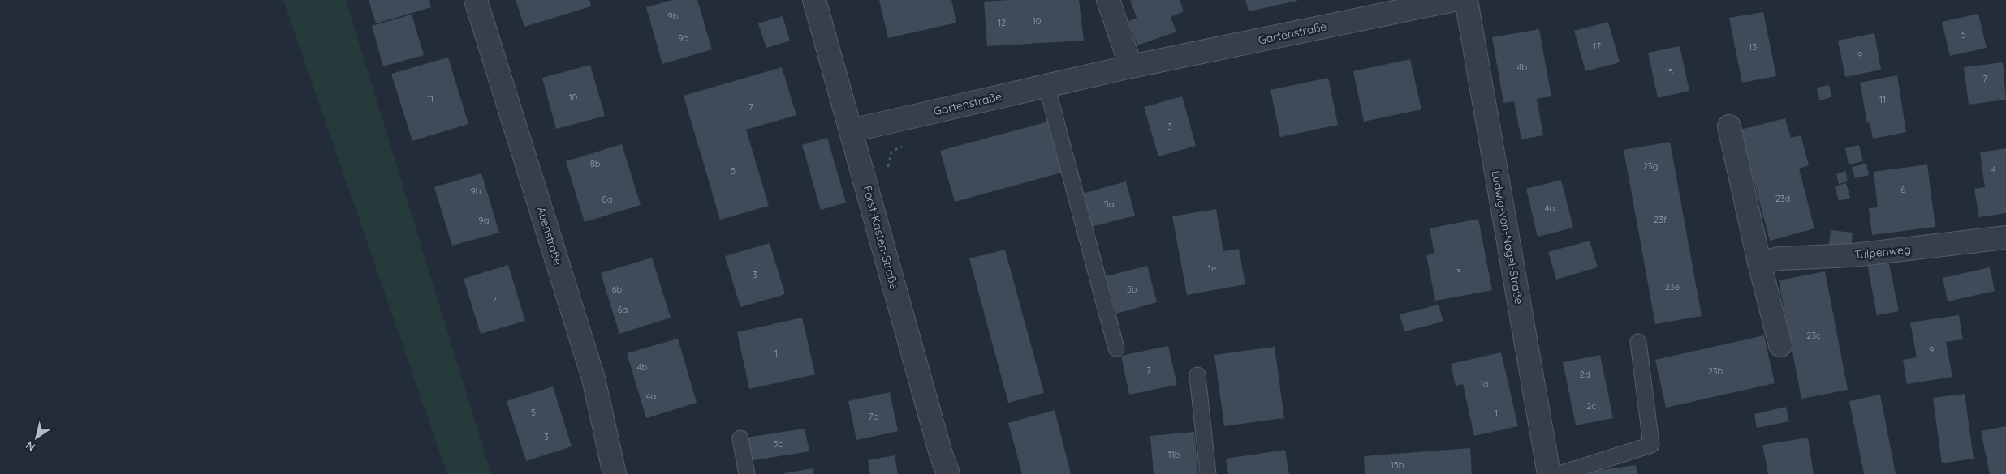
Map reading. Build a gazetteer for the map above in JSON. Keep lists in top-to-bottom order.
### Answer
{
  "streets": {
    "street": [
      "Gartenstraße",
      "Auenstraße",
      "Forst-Kasten-Straße",
      "Ludwig-von-Nagel-Straße",
      "Tulpenweg"
    ]
  },
  "crossings": [
    ["Gartenstraße", "Forst-Kasten-Straße"]
  ],
  "house_numbers": [
    "9b",
    "10",
    "12",
    "5",
    "9a",
    "17",
    "13",
    "9",
    "4b",
    "15",
    "7",
    "10",
    "11",
    "11",
    "7",
    "3",
    "8b",
    "23g",
    "4",
    "5",
    "6",
    "9b",
    "23d",
    "8a",
    "5a",
    "4a",
    "23f",
    "9a",
    "1e",
    "3",
    "3",
    "23e",
    "6b",
    "5b",
    "7",
    "6a",
    "23c",
    "9",
    "1",
    "4b",
    "7",
    "23b",
    "2d",
    "1a",
    "4a",
    "2c",
    "5",
    "1",
    "7b",
    "3",
    "5c",
    "11b",
    "15b"
  ],
  "north": "bottom left"
}
